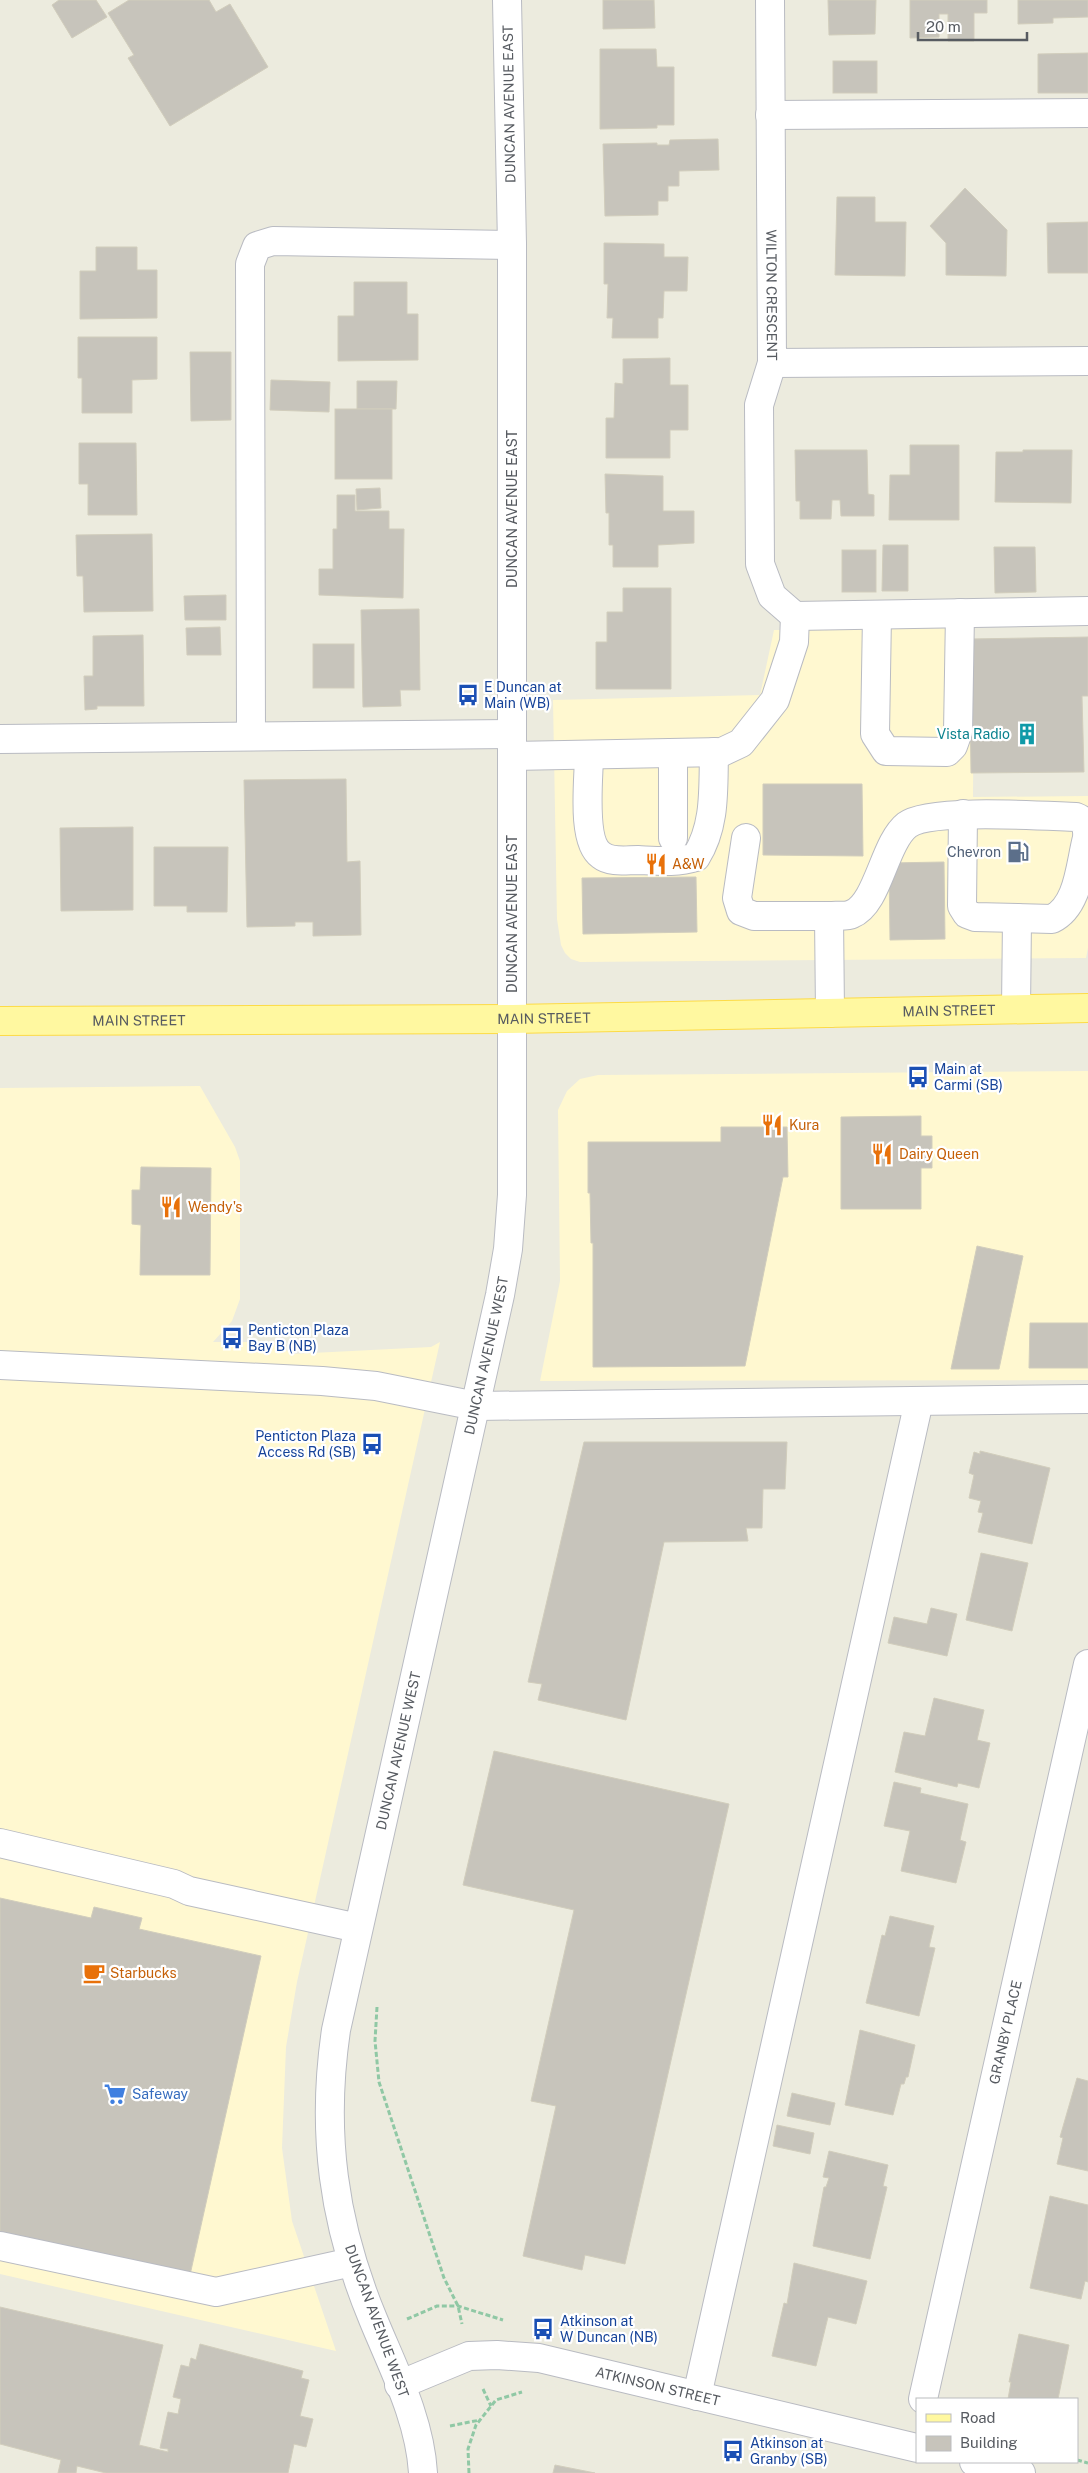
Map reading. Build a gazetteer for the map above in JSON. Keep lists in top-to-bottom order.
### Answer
{
  "streets": {
    "main road": ["MAIN STREET"],
    "street": [
      "DUNCAN AVENUE EAST",
      "WILTON CRESCENT",
      "DUNCAN AVENUE WEST",
      "GRANBY PLACE",
      "ATKINSON STREET"
    ]
  },
  "crossings": [
    ["DUNCAN AVENUE EAST", "MAIN STREET"],
    ["DUNCAN AVENUE EAST", "DUNCAN AVENUE WEST"],
    ["MAIN STREET", "DUNCAN AVENUE WEST"],
    ["DUNCAN AVENUE WEST", "ATKINSON STREET"]
  ],
  "places": {
    "bus stop": [
      "E Duncan at Main (WB)",
      "Main at Carmi (SB)",
      "Penticton Plaza Bay B (NB)",
      "Penticton Plaza Access Rd (SB)",
      "Atkinson at W Duncan (NB)",
      "Atkinson at Granby (SB)"
    ],
    "building": ["Vista Radio"],
    "fuel station": ["Chevron"],
    "restaurant": [
      "A&W",
      "Kura",
      "Dairy Queen",
      "Wendy's"
    ],
    "cafe": ["Starbucks"],
    "supermarket": ["Safeway"]
  },
  "legend": ["Road", "Building"],
  "scale_bar": "20 m"
}
